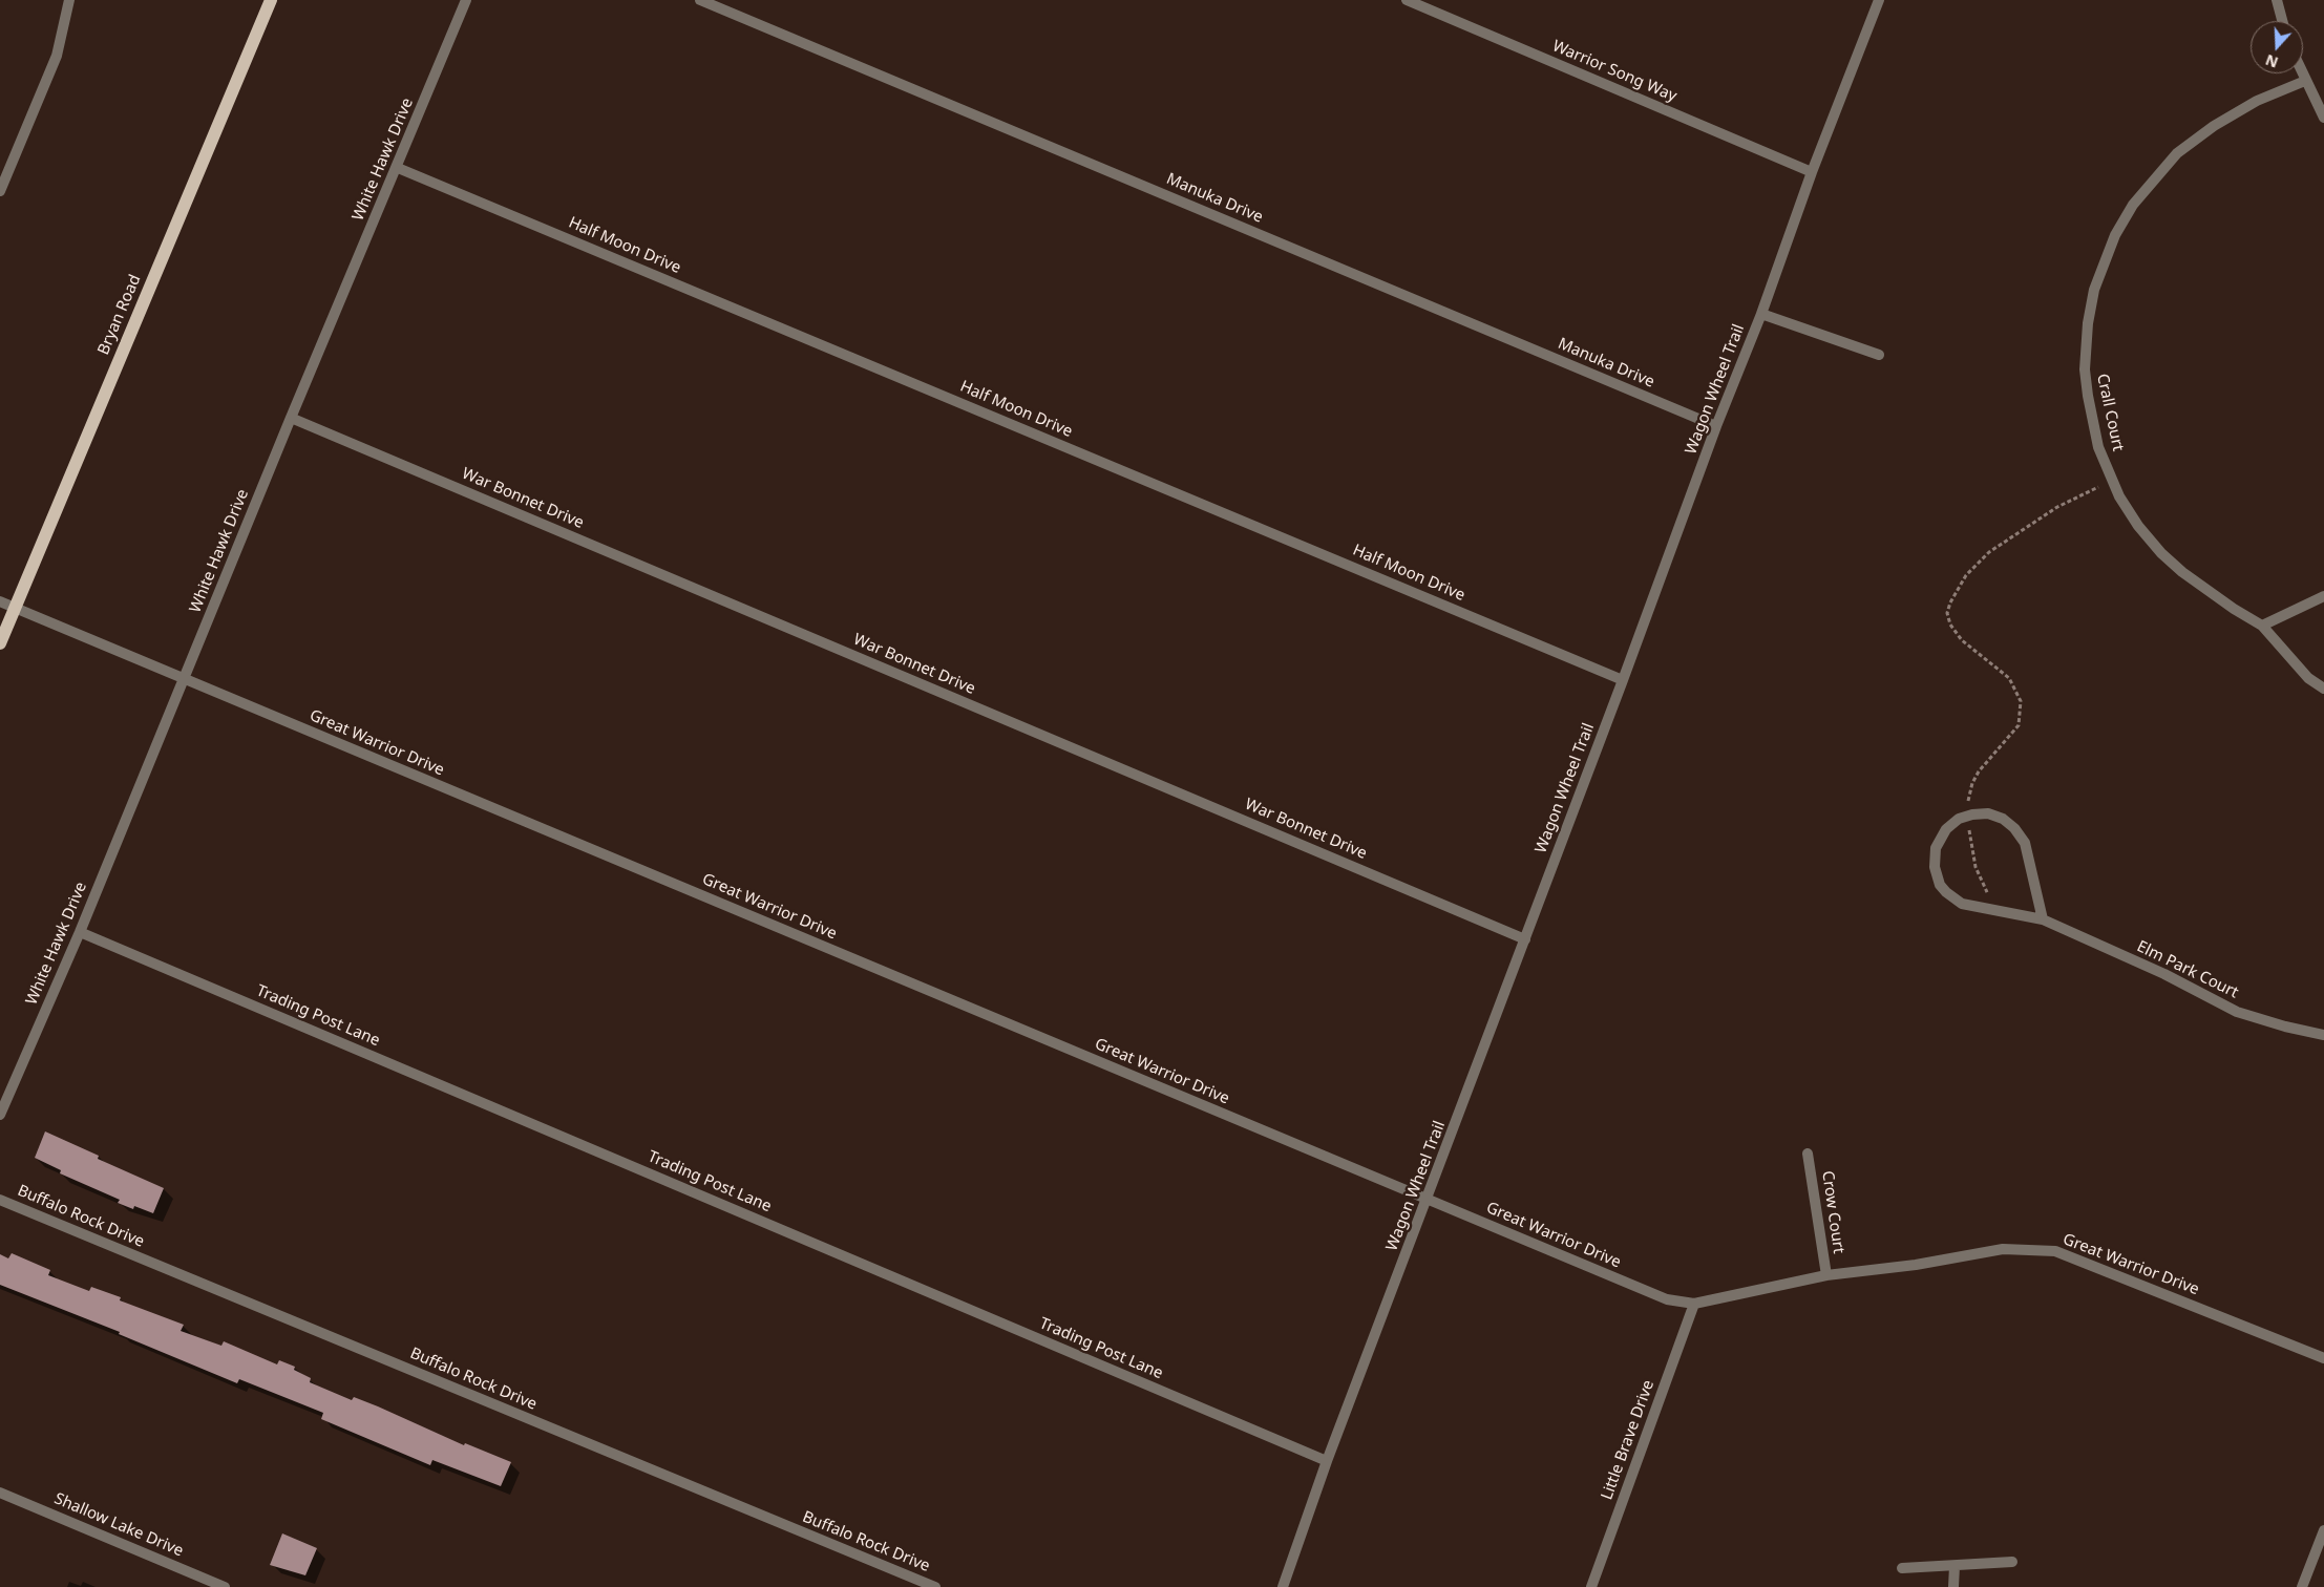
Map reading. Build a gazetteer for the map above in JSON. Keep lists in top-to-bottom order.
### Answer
{
  "streets": {
    "main road": ["Bryan Road"],
    "street": [
      "Warrior Song Way",
      "White Hawk Drive",
      "Manuka Drive",
      "Half Moon Drive",
      "Wagon Wheel Trail",
      "Crall Court",
      "War Bonnet Drive",
      "Great Warrior Drive",
      "Elm Park Court",
      "Trading Post Lane",
      "Crow Court",
      "Buffalo Rock Drive",
      "Little Brave Drive",
      "Shallow Lake Drive"
    ]
  },
  "crossings": [
    ["Warrior Song Way", "Wagon Wheel Trail"],
    ["White Hawk Drive", "Half Moon Drive"],
    ["White Hawk Drive", "War Bonnet Drive"],
    ["White Hawk Drive", "Great Warrior Drive"],
    ["White Hawk Drive", "Trading Post Lane"],
    ["Manuka Drive", "Wagon Wheel Trail"],
    ["Half Moon Drive", "Wagon Wheel Trail"],
    ["Bryan Road", "Great Warrior Drive"],
    ["Wagon Wheel Trail", "War Bonnet Drive"],
    ["Wagon Wheel Trail", "Great Warrior Drive"],
    ["Wagon Wheel Trail", "Trading Post Lane"],
    ["Great Warrior Drive", "Crow Court"],
    ["Great Warrior Drive", "Little Brave Drive"]
  ],
  "north": "bottom"
}
